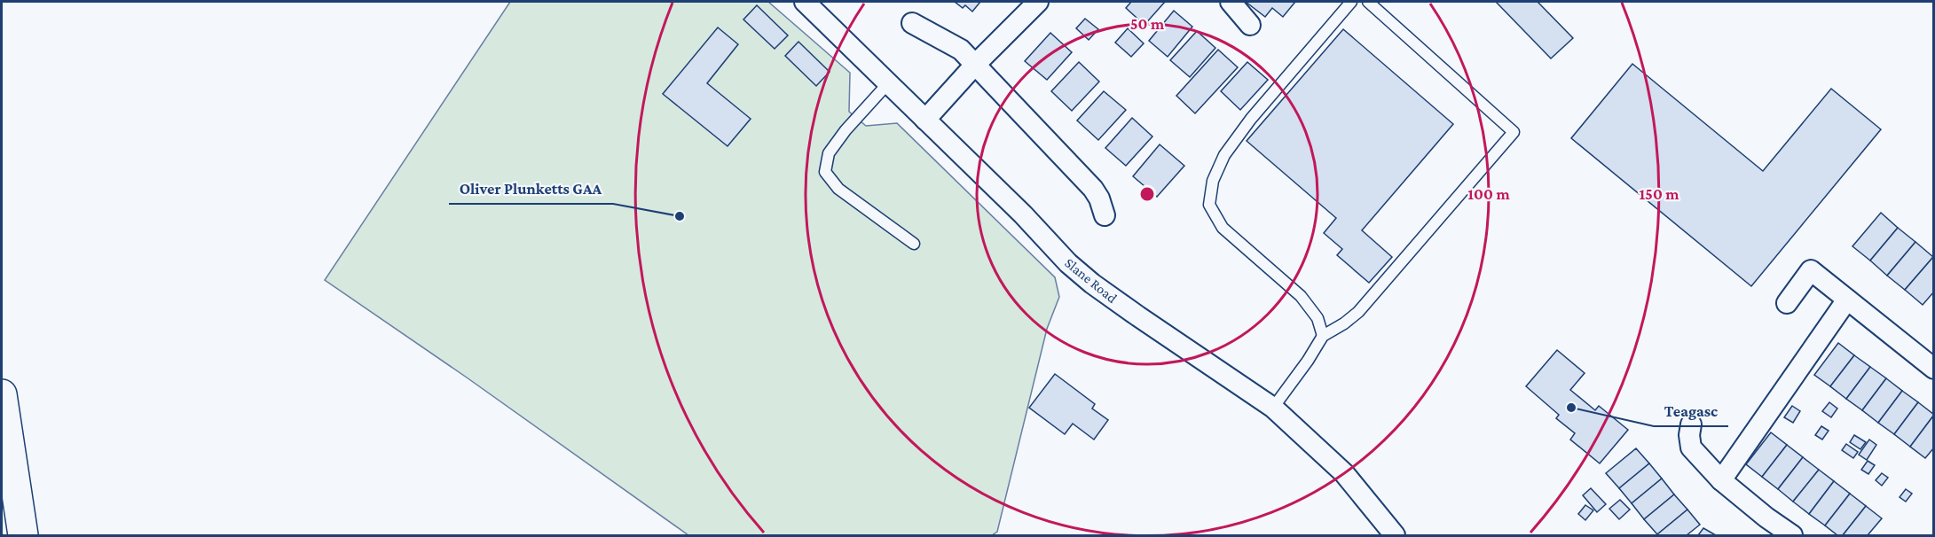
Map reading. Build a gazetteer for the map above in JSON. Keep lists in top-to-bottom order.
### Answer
{
  "streets": {
    "street": ["Slane Road"]
  },
  "places": ["Oliver Plunketts GAA", "Teagasc"],
  "rings": ["50 m", "100 m", "150 m"]
}
